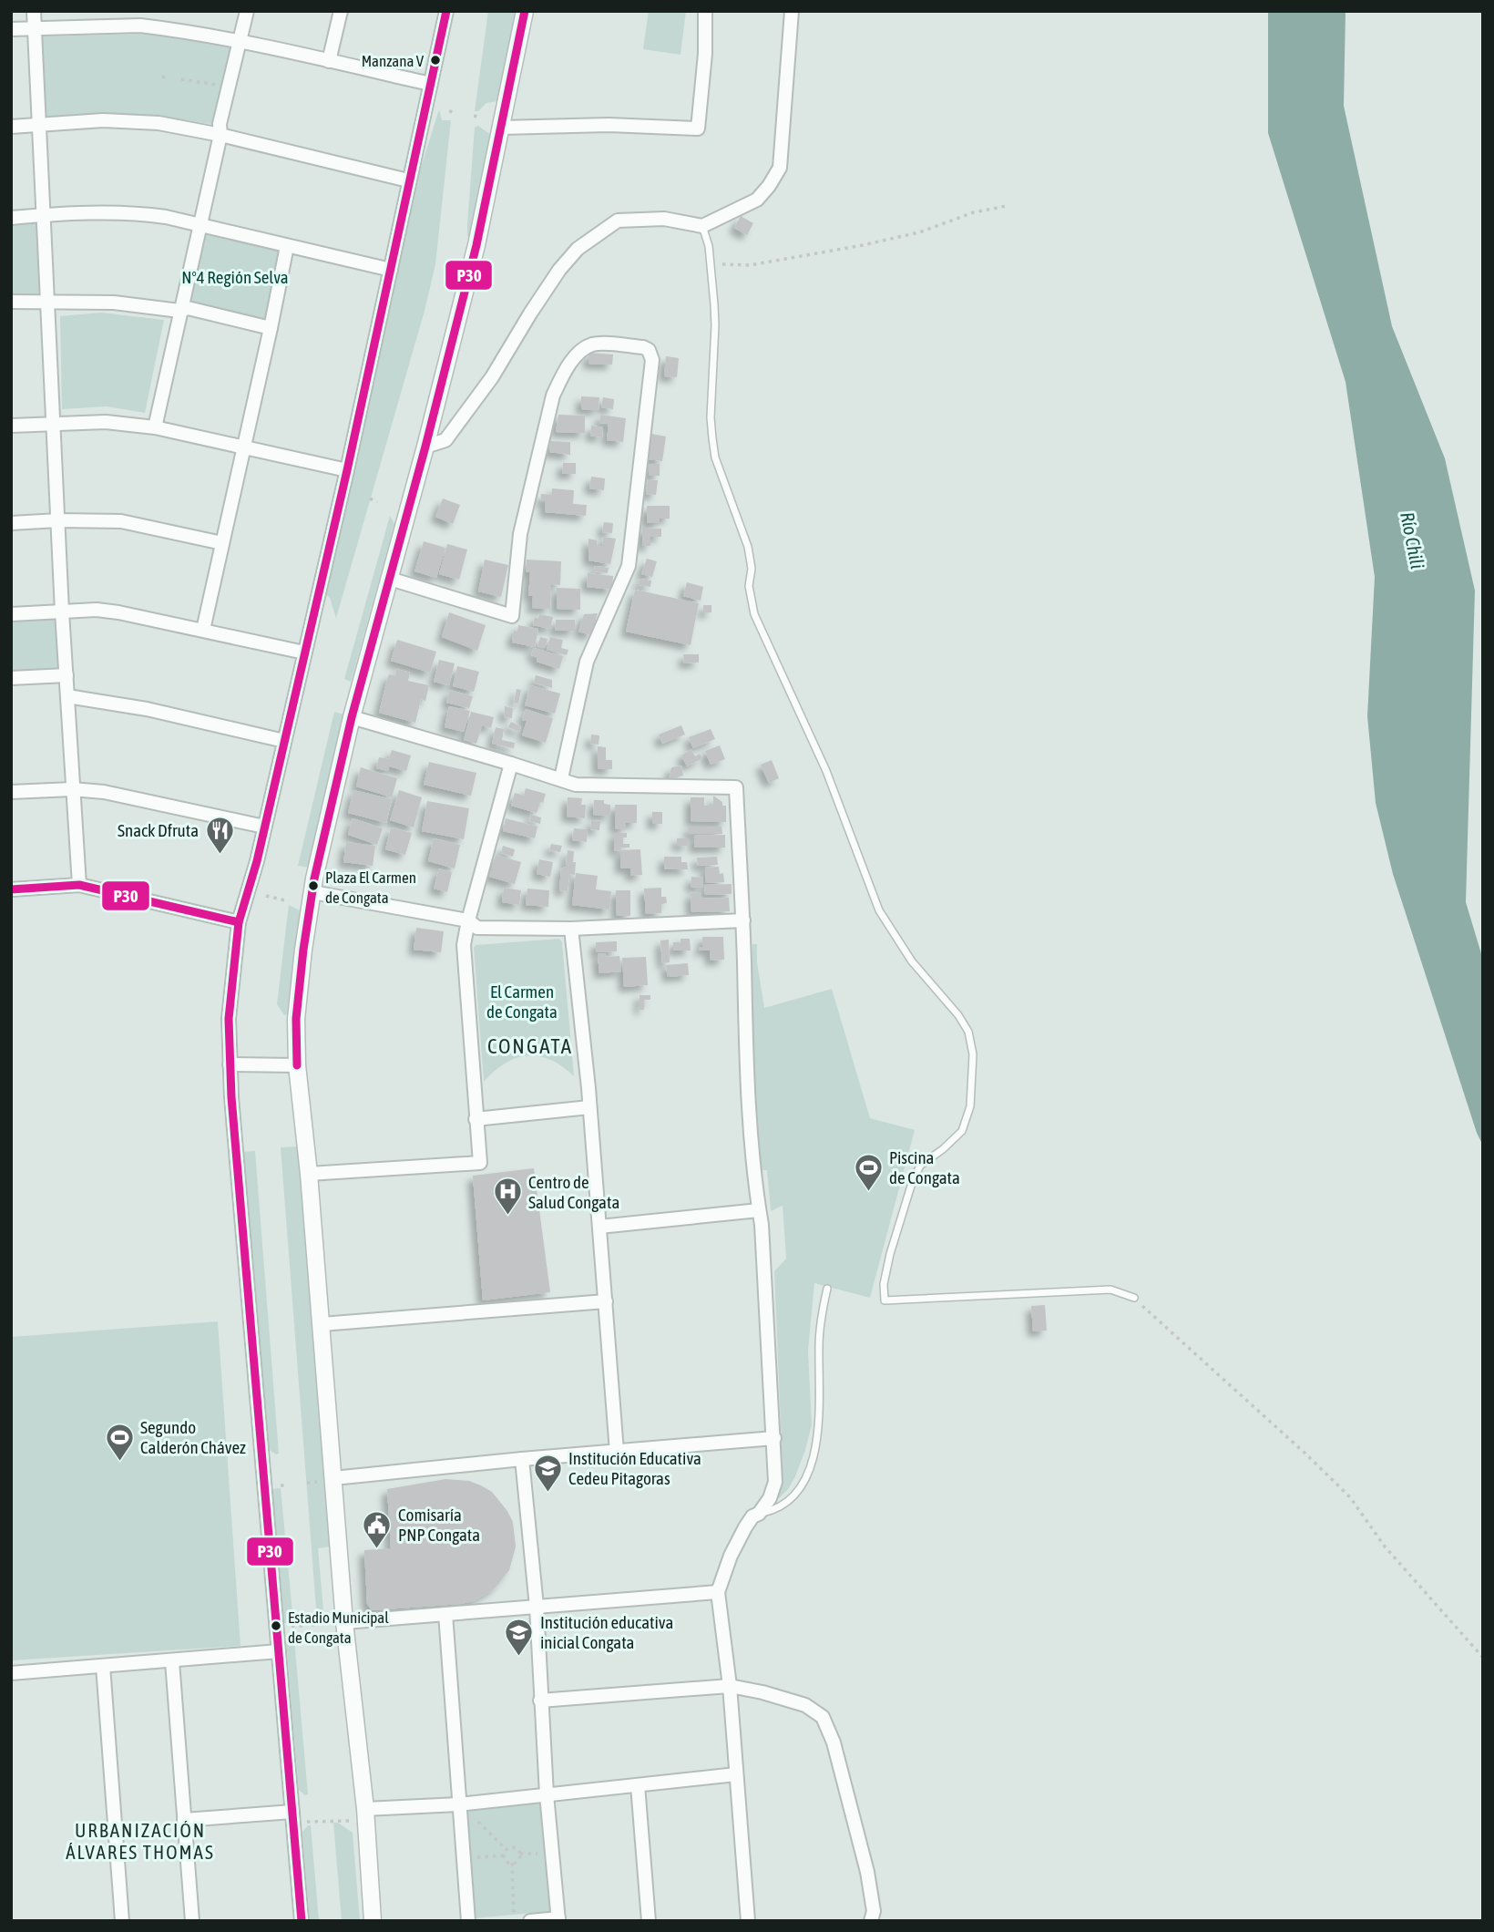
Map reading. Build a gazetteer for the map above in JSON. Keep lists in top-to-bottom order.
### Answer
{
  "districts": ["CONGATA", "URBANIZACIÓN ÁLVARES THOMAS"],
  "water": ["Río Chili"],
  "parks": ["N°4 Región Selva", "El Carmen de Congata"],
  "places": {
    "other": ["Manzana V", "Plaza El Carmen de Congata", "Estadio Municipal de Congata"],
    "restaurant": ["Snack Dfruta"],
    "sports": ["Piscina de Congata", "Segundo Calderón Chávez"],
    "hospital": ["Centro de Salud Congata"],
    "school or university": ["Institución Educativa Cedeu Pitagoras", "Institución educativa inicial Congata"],
    "public building": ["Comisaría PNP Congata"]
  },
  "lines": ["transit line P30"]
}
